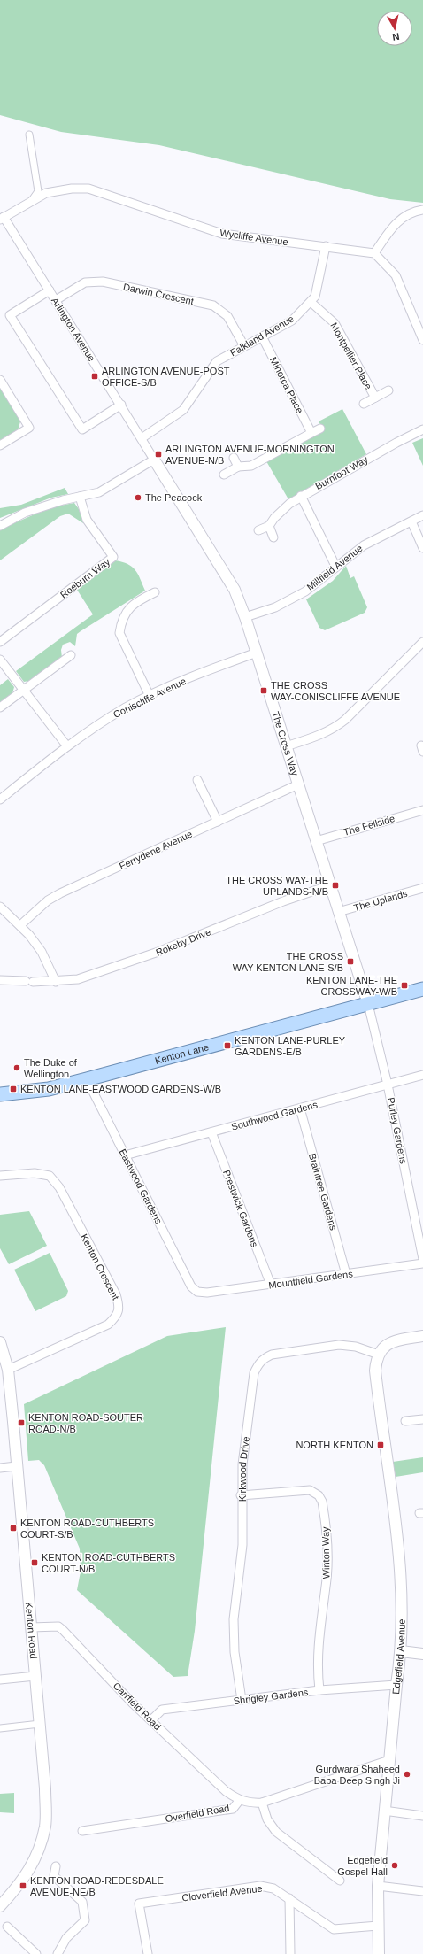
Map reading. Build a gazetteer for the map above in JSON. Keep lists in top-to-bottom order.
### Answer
{
  "streets": {
    "main road": ["Kenton Lane"],
    "street": [
      "Wycliffe Avenue",
      "Darwin Crescent",
      "Arlington Avenue",
      "Falkland Avenue",
      "Montpellier Place",
      "Minorca Place",
      "Burnfoot Way",
      "Millfield Avenue",
      "Roeburn Way",
      "Coniscliffe Avenue",
      "The Cross Way",
      "The Fellside",
      "Ferrydene Avenue",
      "The Uplands",
      "Rokeby Drive",
      "Southwood Gardens",
      "Purley Gardens",
      "Eastwood Gardens",
      "Braintree Gardens",
      "Prestwick Gardens",
      "Kenton Crescent",
      "Mountfield Gardens",
      "Kirkwood Drive",
      "Winton Way",
      "Kenton Road",
      "Edgefield Avenue",
      "Shrigley Gardens",
      "Carrfield Road",
      "Overfield Road",
      "Cloverfield Avenue"
    ]
  },
  "crossings": [
    ["Wycliffe Avenue", "Arlington Avenue"],
    ["Wycliffe Avenue", "Falkland Avenue"],
    ["Darwin Crescent", "Arlington Avenue"],
    ["Darwin Crescent", "Falkland Avenue"],
    ["Arlington Avenue", "Falkland Avenue"],
    ["Arlington Avenue", "The Cross Way"],
    ["Falkland Avenue", "Montpellier Place"],
    ["Falkland Avenue", "Minorca Place"],
    ["Millfield Avenue", "The Cross Way"],
    ["Coniscliffe Avenue", "The Cross Way"],
    ["The Cross Way", "The Fellside"],
    ["The Cross Way", "Ferrydene Avenue"],
    ["The Cross Way", "The Uplands"],
    ["The Cross Way", "Rokeby Drive"],
    ["The Cross Way", "Kenton Lane"],
    ["The Cross Way", "Purley Gardens"],
    ["Kenton Lane", "Purley Gardens"],
    ["Kenton Lane", "Eastwood Gardens"],
    ["Southwood Gardens", "Purley Gardens"],
    ["Southwood Gardens", "Eastwood Gardens"],
    ["Southwood Gardens", "Braintree Gardens"],
    ["Southwood Gardens", "Prestwick Gardens"],
    ["Eastwood Gardens", "Mountfield Gardens"],
    ["Braintree Gardens", "Mountfield Gardens"],
    ["Prestwick Gardens", "Mountfield Gardens"],
    ["Kenton Crescent", "Kenton Road"],
    ["Kirkwood Drive", "Winton Way"],
    ["Kirkwood Drive", "Edgefield Avenue"],
    ["Kirkwood Drive", "Shrigley Gardens"],
    ["Winton Way", "Shrigley Gardens"],
    ["Kenton Road", "Carrfield Road"],
    ["Edgefield Avenue", "Shrigley Gardens"],
    ["Edgefield Avenue", "Overfield Road"],
    ["Edgefield Avenue", "Cloverfield Avenue"],
    ["Shrigley Gardens", "Carrfield Road"],
    ["Carrfield Road", "Overfield Road"]
  ],
  "places": {
    "transit": [
      "ARLINGTON AVENUE-POST OFFICE-S/B",
      "ARLINGTON AVENUE-MORNINGTON AVENUE-N/B",
      "THE CROSS WAY-CONISCLIFFE AVENUE",
      "THE CROSS WAY-THE UPLANDS-N/B",
      "THE CROSS WAY-KENTON LANE-S/B",
      "KENTON LANE-THE CROSSWAY-W/B",
      "KENTON LANE-PURLEY GARDENS-E/B",
      "KENTON LANE-EASTWOOD GARDENS-W/B",
      "KENTON ROAD-SOUTER ROAD-N/B",
      "NORTH KENTON",
      "KENTON ROAD-CUTHBERTS COURT-S/B",
      "KENTON ROAD-CUTHBERTS COURT-N/B",
      "KENTON ROAD-REDESDALE AVENUE-NE/B"
    ],
    "other": [
      "The Peacock",
      "The Duke of Wellington",
      "Gurdwara Shaheed Baba Deep Singh Ji",
      "Edgefield Gospel Hall"
    ]
  },
  "north": "bottom"
}
